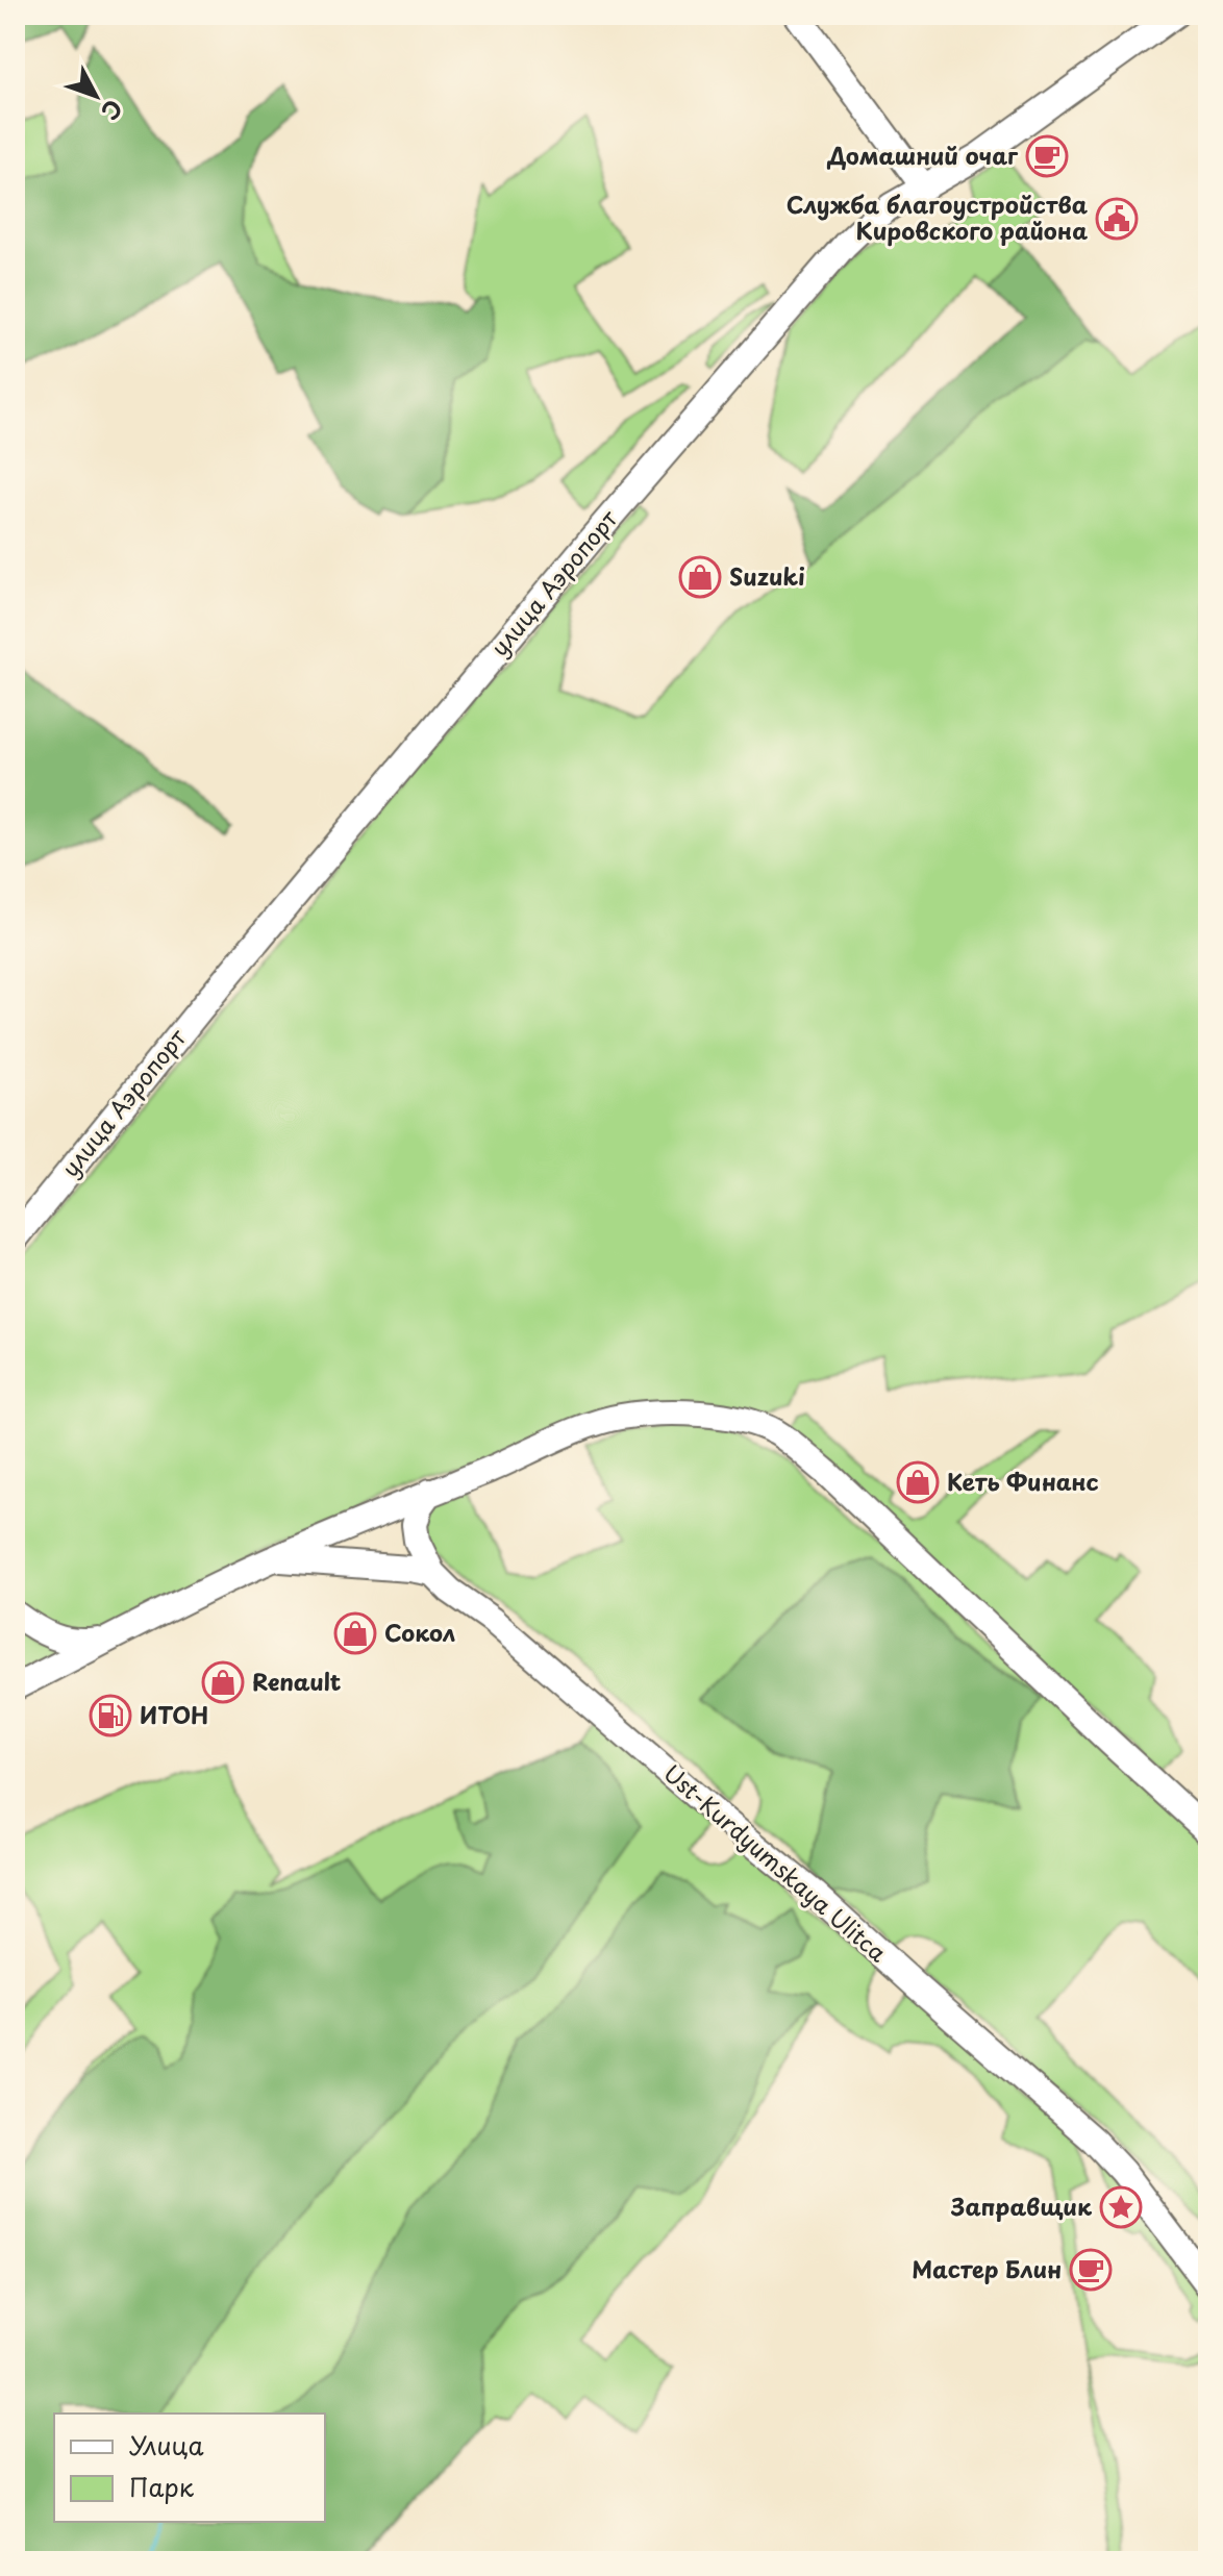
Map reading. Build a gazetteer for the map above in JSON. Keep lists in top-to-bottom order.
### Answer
{
  "streets": {
    "main road": ["улица Аэропорт", "Ust-Kurdyumskaya Ulitca"]
  },
  "places": {
    "cafe": ["Домашний очаг", "Мастер Блин"],
    "public building": ["Служба благоустройства Кировского района"],
    "shop": [
      "Suzuki",
      "Кеть Финанс",
      "Сокол",
      "Renault"
    ],
    "fuel station": ["ИТОН"],
    "place": ["Заправщик"]
  },
  "legend": ["Улица", "Парк"],
  "north": "bottom right"
}
